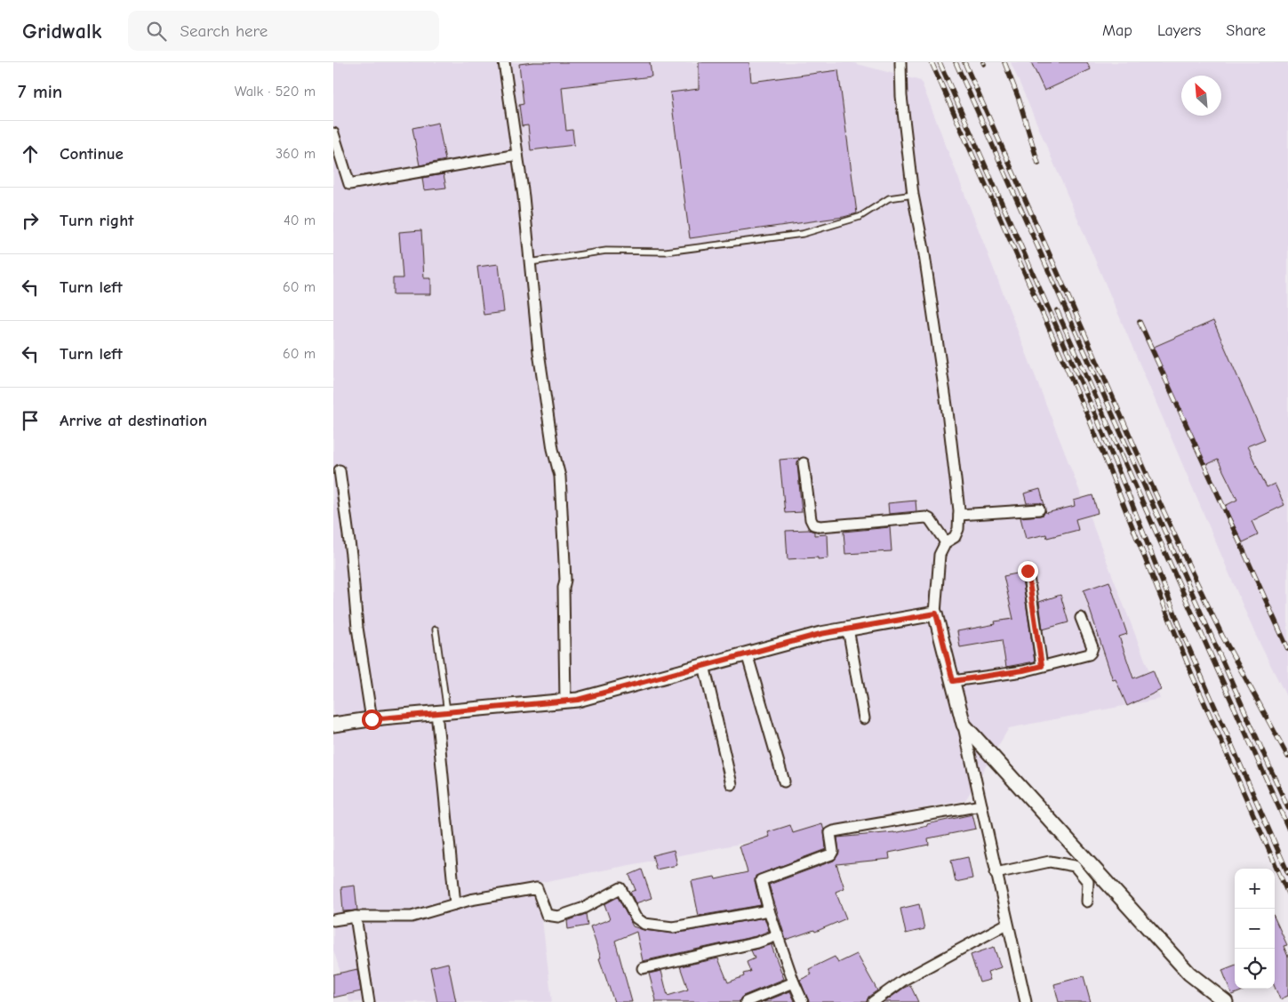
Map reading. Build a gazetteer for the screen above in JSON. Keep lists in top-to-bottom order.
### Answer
{
  "north": "top left",
  "page": {
    "header": "Gridwalk",
    "search": "Search here",
    "nav": ["Map", "Layers", "Share"],
    "heading": ["7 min", "Walk · 520 m"],
    "list": [
      ["Continue", "360 m"],
      ["Turn right", "40 m"],
      ["Turn left", "60 m"],
      ["Turn left", "60 m"],
      "Arrive at destination"
    ],
    "map_buttons": ["+", "−"]
  }
}
